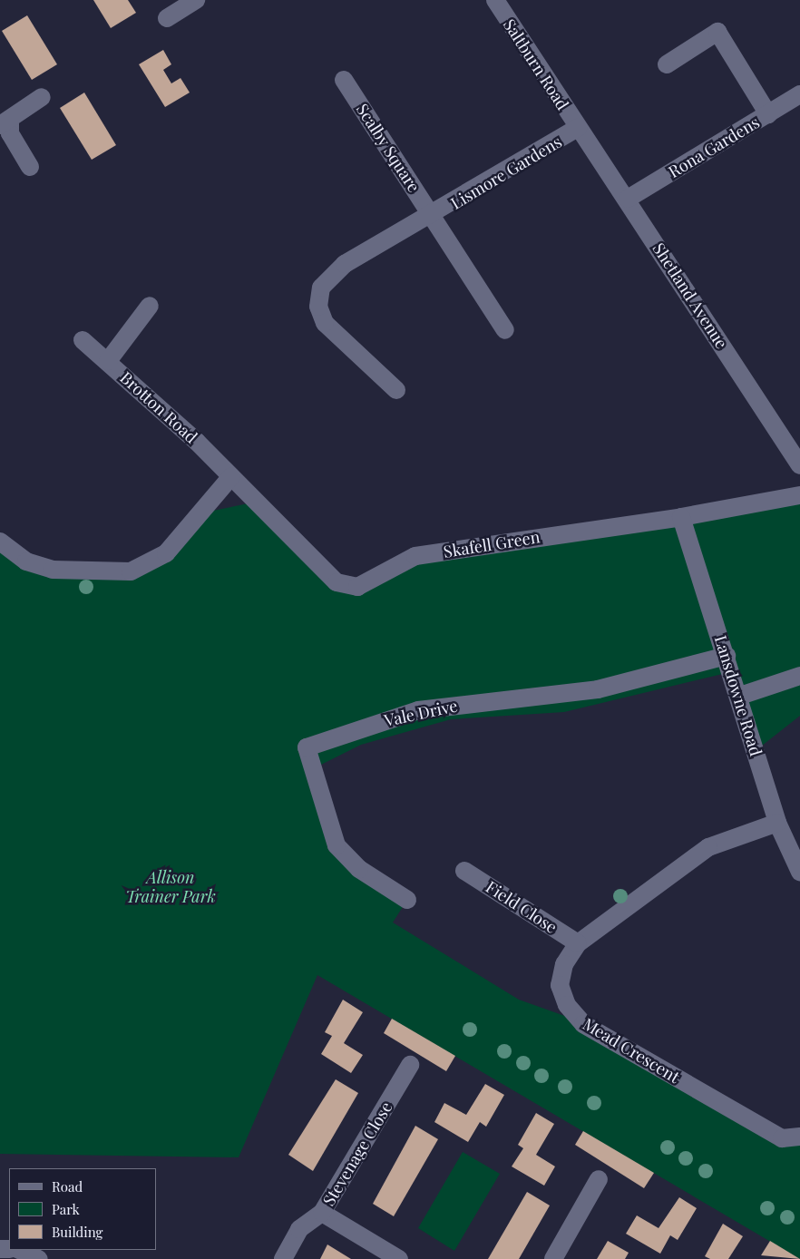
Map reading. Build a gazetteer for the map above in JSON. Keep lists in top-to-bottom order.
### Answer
{
  "streets": {
    "street": [
      "Saltburn Road",
      "Rona Gardens",
      "Scalby Square",
      "Lismore Gardens",
      "Shetland Avenue",
      "Brotton Road",
      "Skafell Green",
      "Lansdowne Road",
      "Vale Drive",
      "Field Close",
      "Mead Crescent",
      "Stevenage Close"
    ]
  },
  "crossings": [
    ["Saltburn Road", "Lismore Gardens"],
    ["Saltburn Road", "Shetland Avenue"],
    ["Rona Gardens", "Shetland Avenue"],
    ["Scalby Square", "Lismore Gardens"],
    ["Lismore Gardens", "Shetland Avenue"],
    ["Brotton Road", "Skafell Green"],
    ["Skafell Green", "Lansdowne Road"],
    ["Lansdowne Road", "Vale Drive"],
    ["Lansdowne Road", "Mead Crescent"],
    ["Field Close", "Mead Crescent"]
  ],
  "parks": ["Allison Trainer Park"],
  "legend": ["Road", "Park", "Building"]
}
